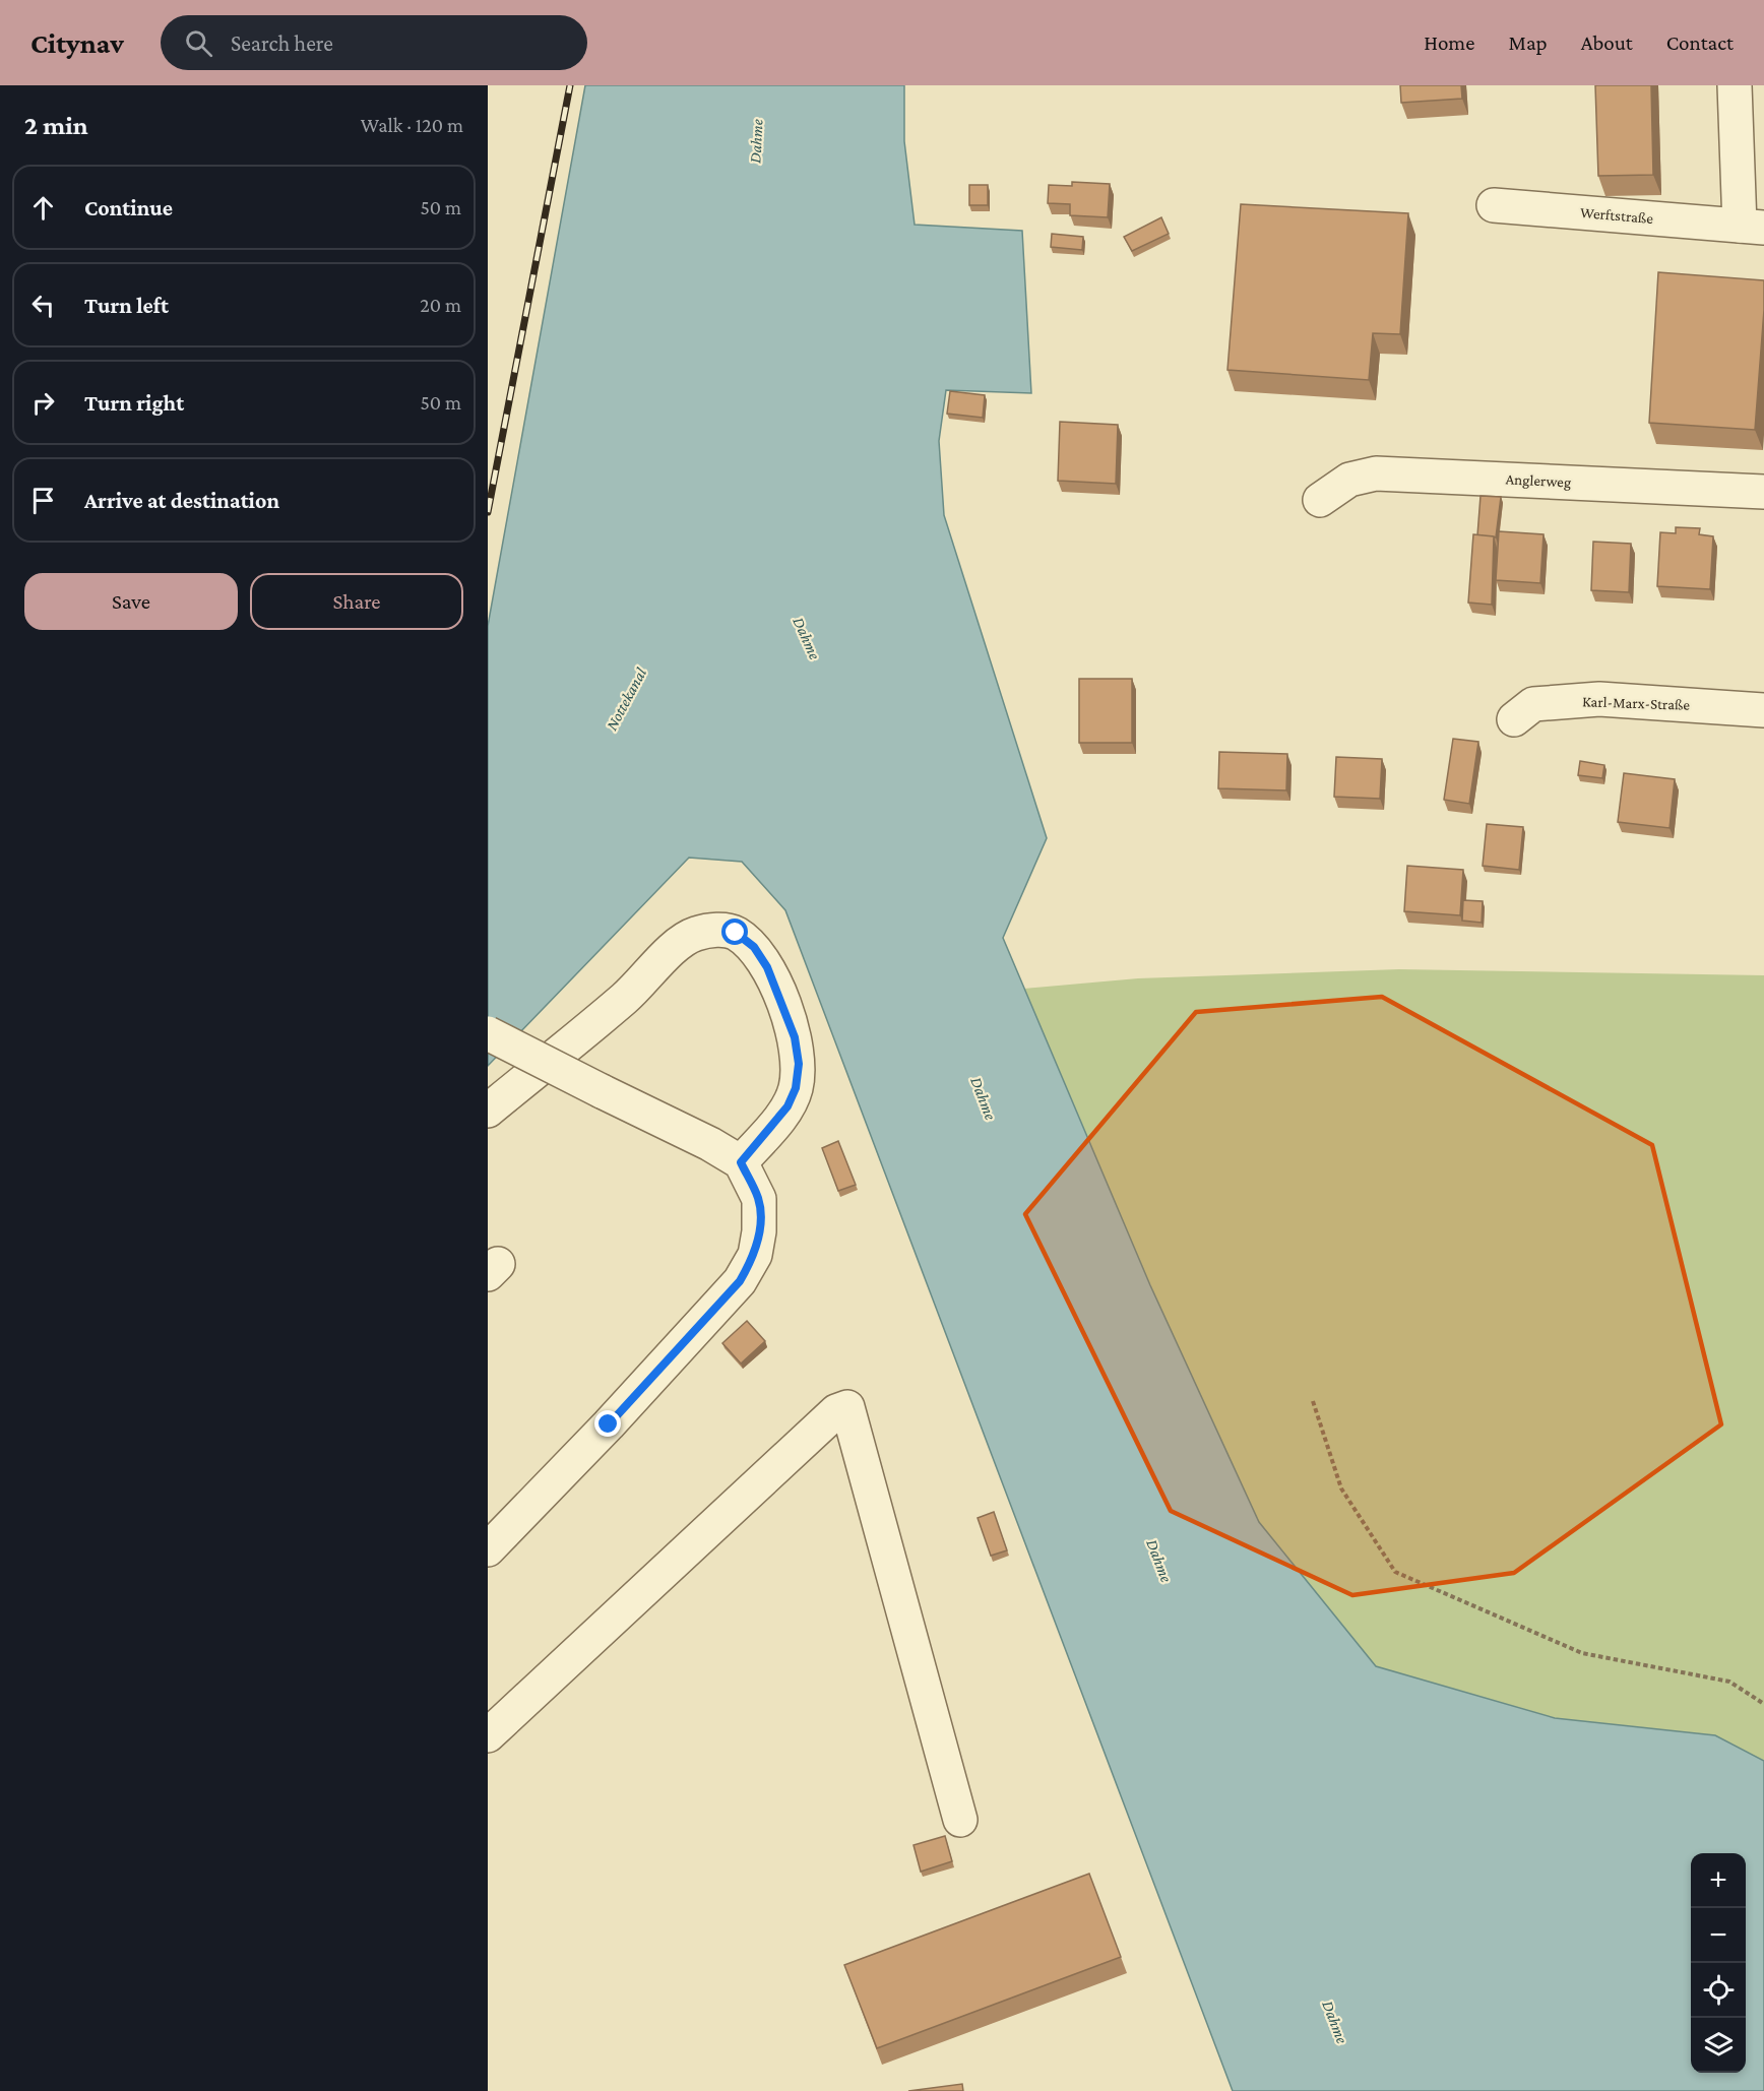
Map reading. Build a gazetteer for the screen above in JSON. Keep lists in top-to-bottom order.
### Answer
{
  "streets": {
    "street": ["Werftstraße", "Anglerweg", "Karl-Marx-Straße"]
  },
  "water": ["Dahme", "Nottekanal"],
  "page": {
    "header": "Citynav",
    "search": "Search here",
    "nav": [
      "Home",
      "Map",
      "About",
      "Contact"
    ],
    "heading": ["2 min", "Walk · 120 m"],
    "list": [
      ["Continue", "50 m"],
      ["Turn left", "20 m"],
      ["Turn right", "50 m"],
      "Arrive at destination"
    ],
    "buttons": ["Save", "Share"],
    "map_buttons": ["+", "−"]
  }
}
